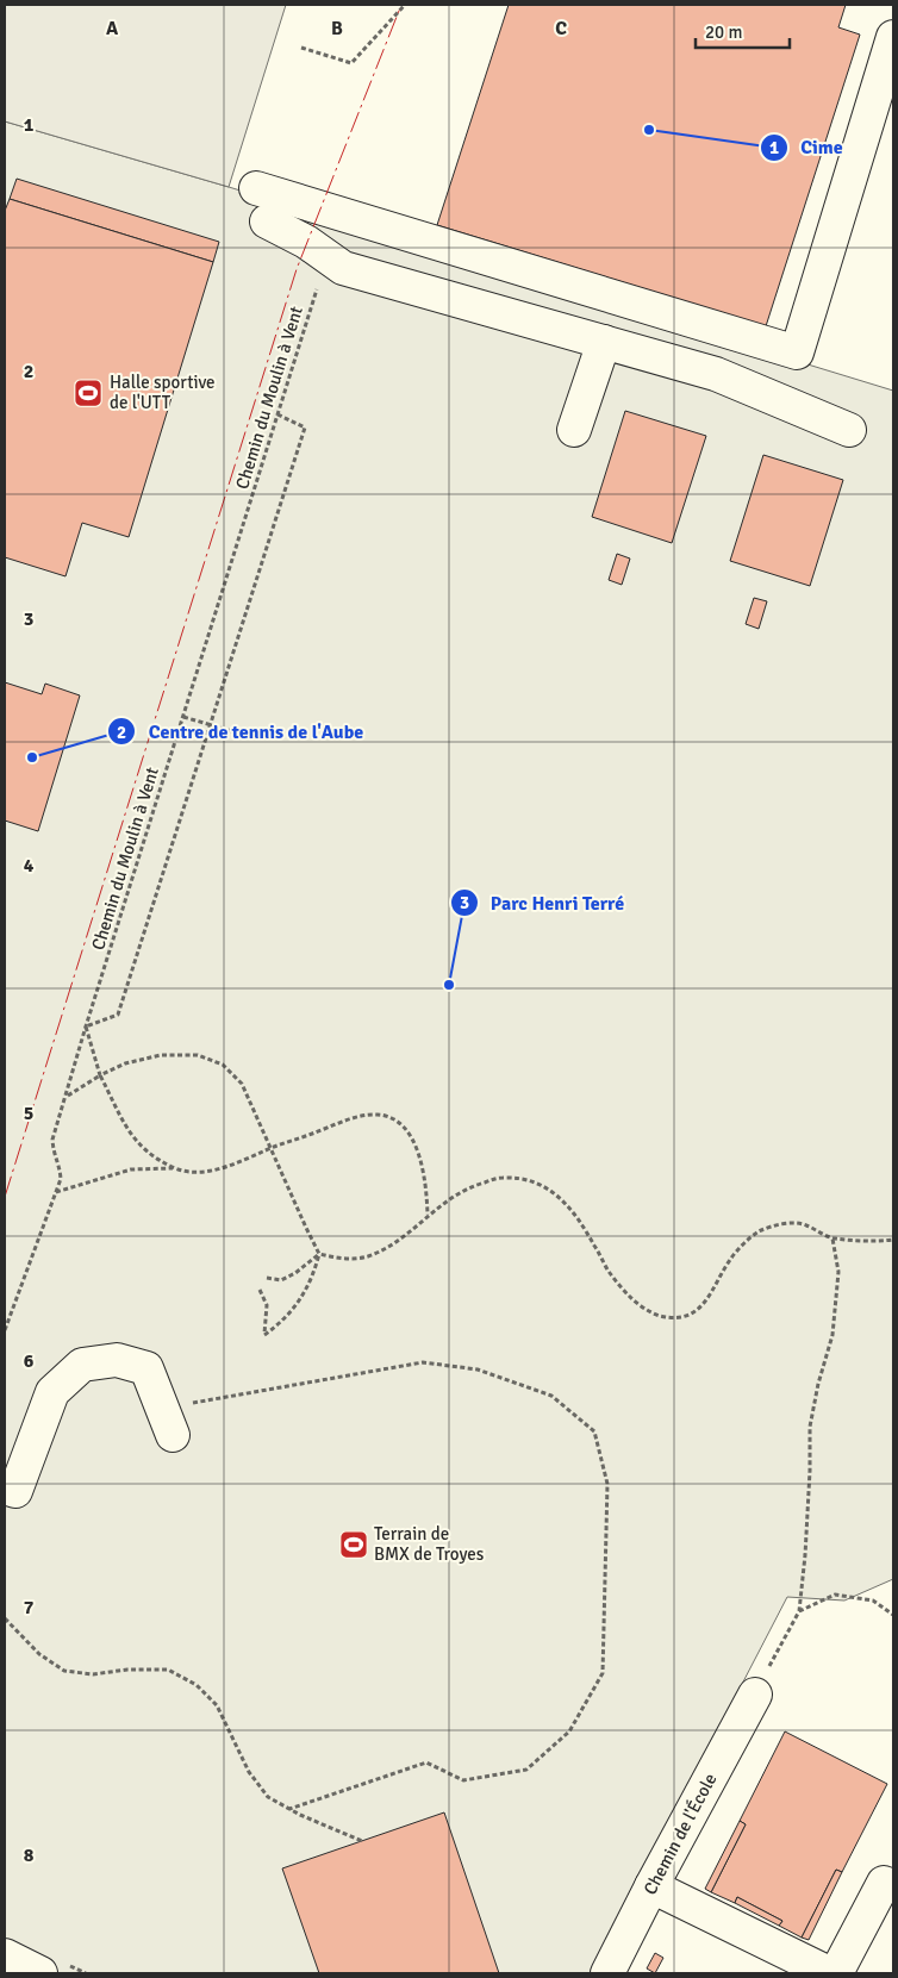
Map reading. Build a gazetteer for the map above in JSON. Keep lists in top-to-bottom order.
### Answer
{
  "streets": {
    "street": ["Chemin de l'École"],
    "path": ["Chemin du Moulin à Vent"]
  },
  "places": {
    "other": ["Cime", "Centre de tennis de l'Aube", "Parc Henri Terré"],
    "sports": ["Halle sportive de l'UTT", "Terrain de BMX de Troyes"]
  },
  "scale_bar": "20 m",
  "grid": {
    "columns": ["A", "B", "C"],
    "rows": [
      "1",
      "2",
      "3",
      "4",
      "5",
      "6",
      "7",
      "8"
    ]
  }
}
